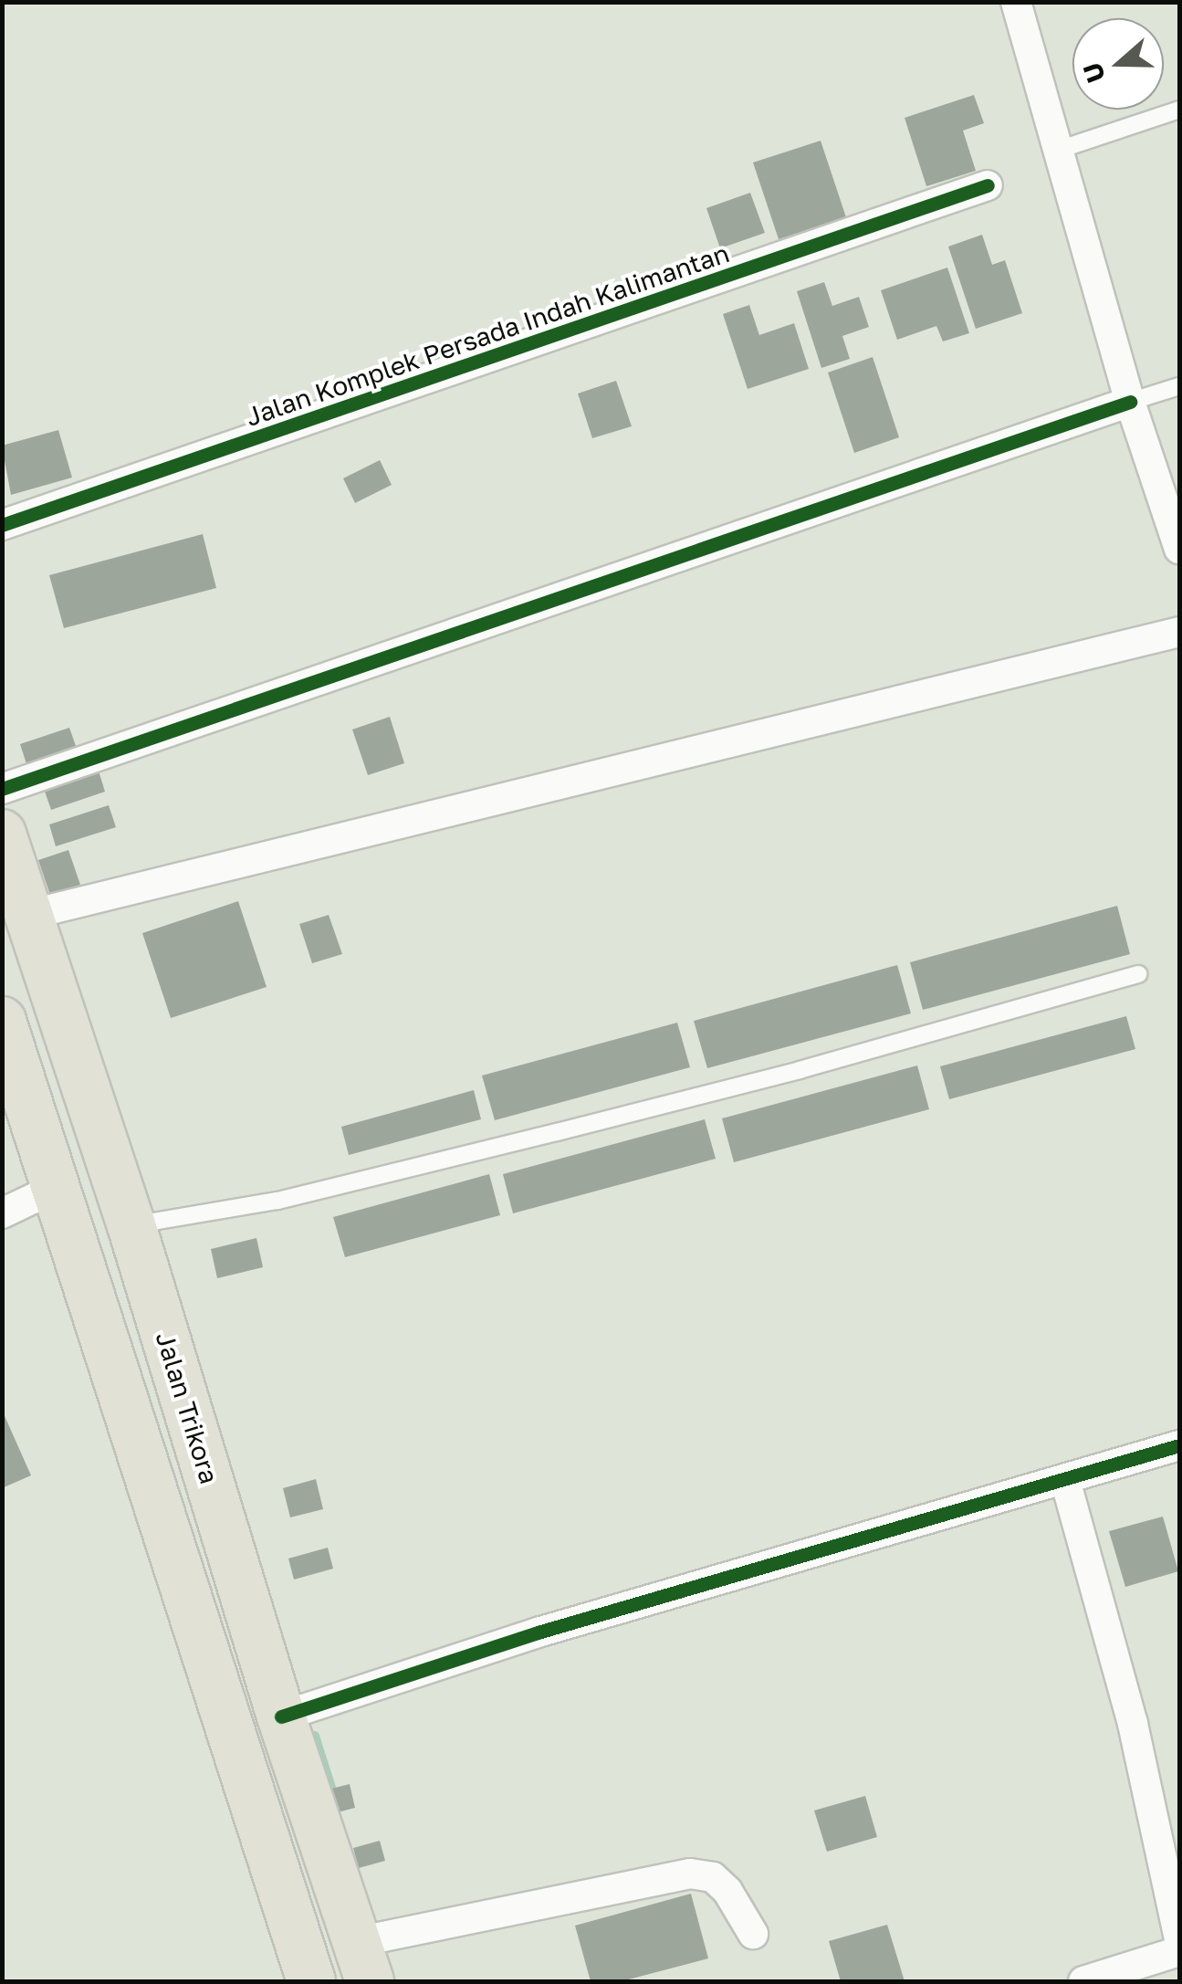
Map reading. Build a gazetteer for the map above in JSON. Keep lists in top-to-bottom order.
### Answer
{
  "streets": {
    "main road": ["Jalan Trikora"],
    "street": ["Jalan Komplek Persada Indah Kalimantan"]
  },
  "north": "left"
}
